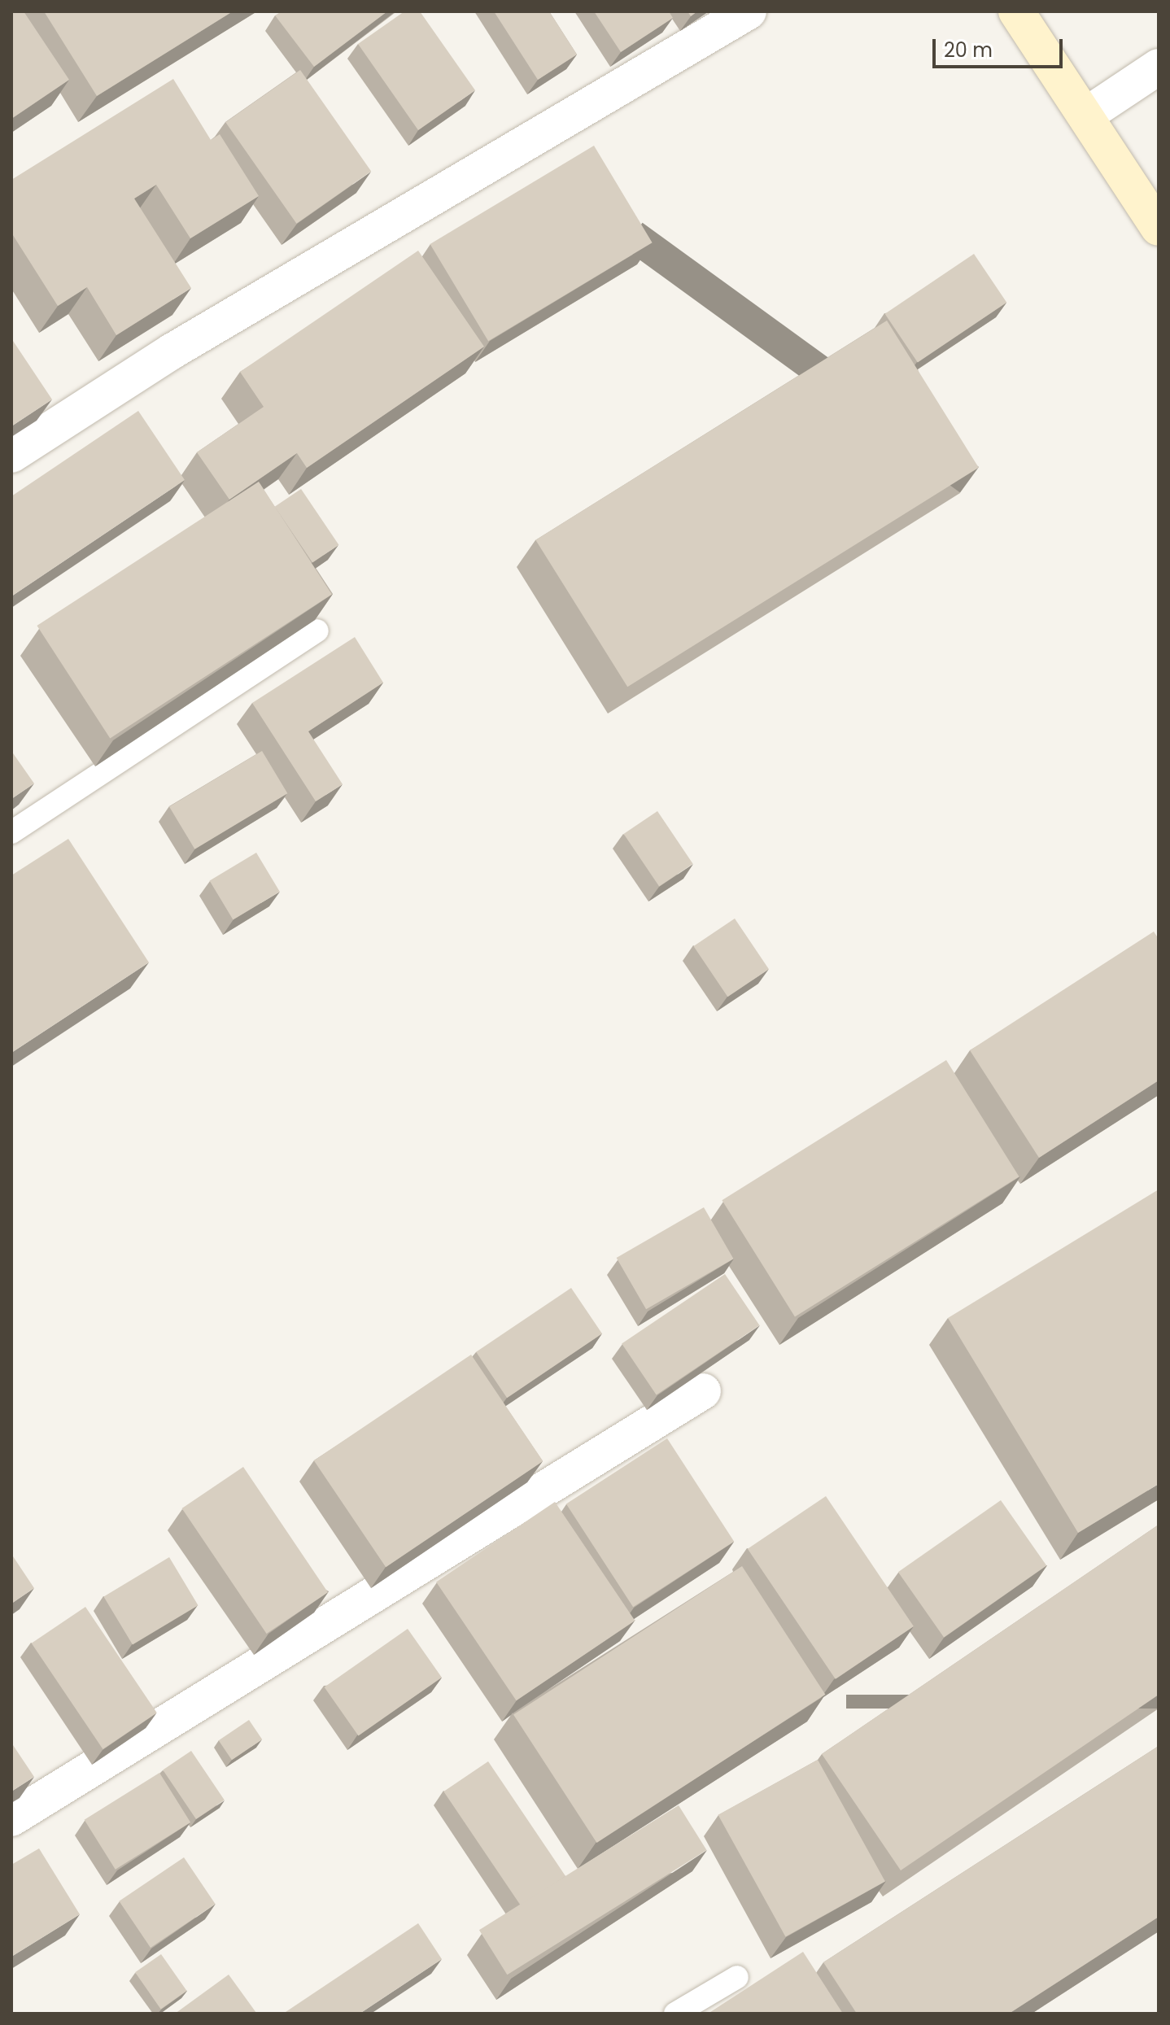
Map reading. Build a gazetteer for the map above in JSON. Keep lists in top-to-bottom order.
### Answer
{
  "scale_bar": "20 m"
}
